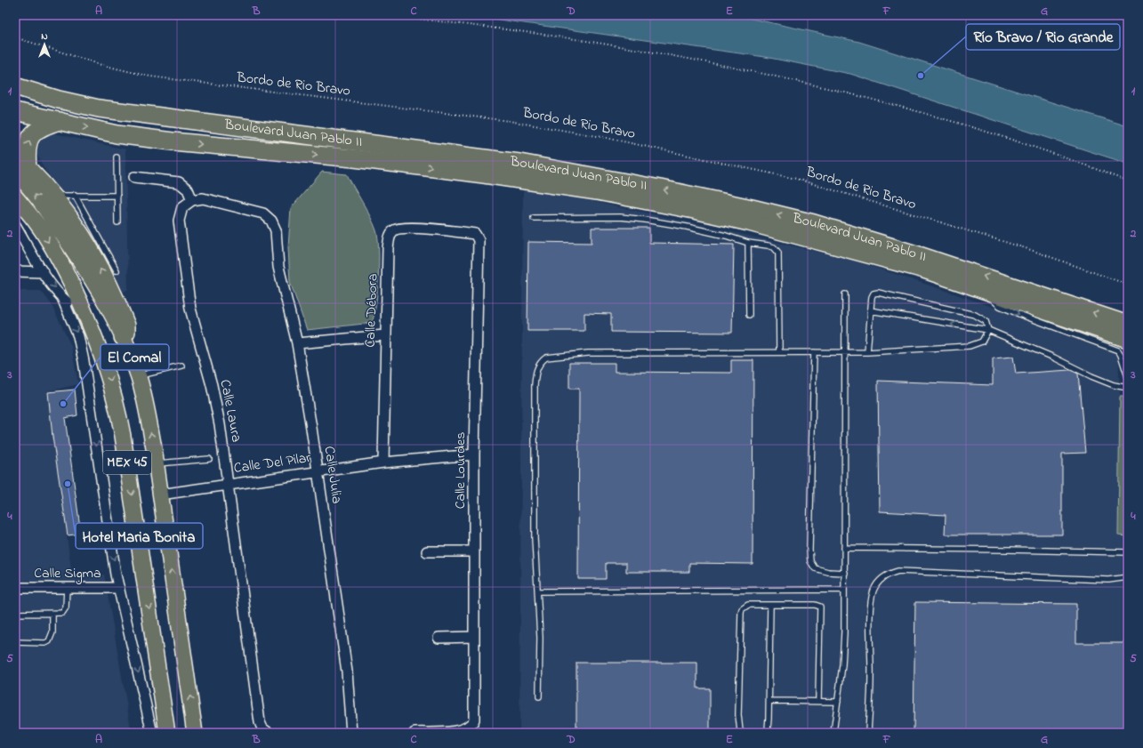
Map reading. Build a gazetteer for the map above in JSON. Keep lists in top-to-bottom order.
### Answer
{
  "streets": {
    "highway": ["Boulevard Juan Pablo II"],
    "main road": ["MEX 45"],
    "street": [
      "Calle Débora",
      "Calle Laura",
      "Calle Del Pilar",
      "Calle Lourdes",
      "Calle Julia",
      "Calle Sigma"
    ],
    "path": ["Bordo de Rio Bravo"]
  },
  "crossings": [
    ["Calle Débora", "Calle Del Pilar"],
    ["Calle Débora", "Calle Lourdes"],
    ["Calle Laura", "Calle Del Pilar"],
    ["Calle Laura", "Calle Julia"],
    ["MEX 45", "Calle Del Pilar"],
    ["Calle Del Pilar", "Calle Lourdes"],
    ["Calle Del Pilar", "Calle Julia"]
  ],
  "places": ["Río Bravo / Rio Grande", "El Comal", "Hotel Maria Bonita"],
  "north": "top",
  "grid": {
    "columns": [
      "A",
      "B",
      "C",
      "D",
      "E",
      "F",
      "G"
    ],
    "rows": [
      "1",
      "2",
      "3",
      "4",
      "5"
    ]
  }
}
